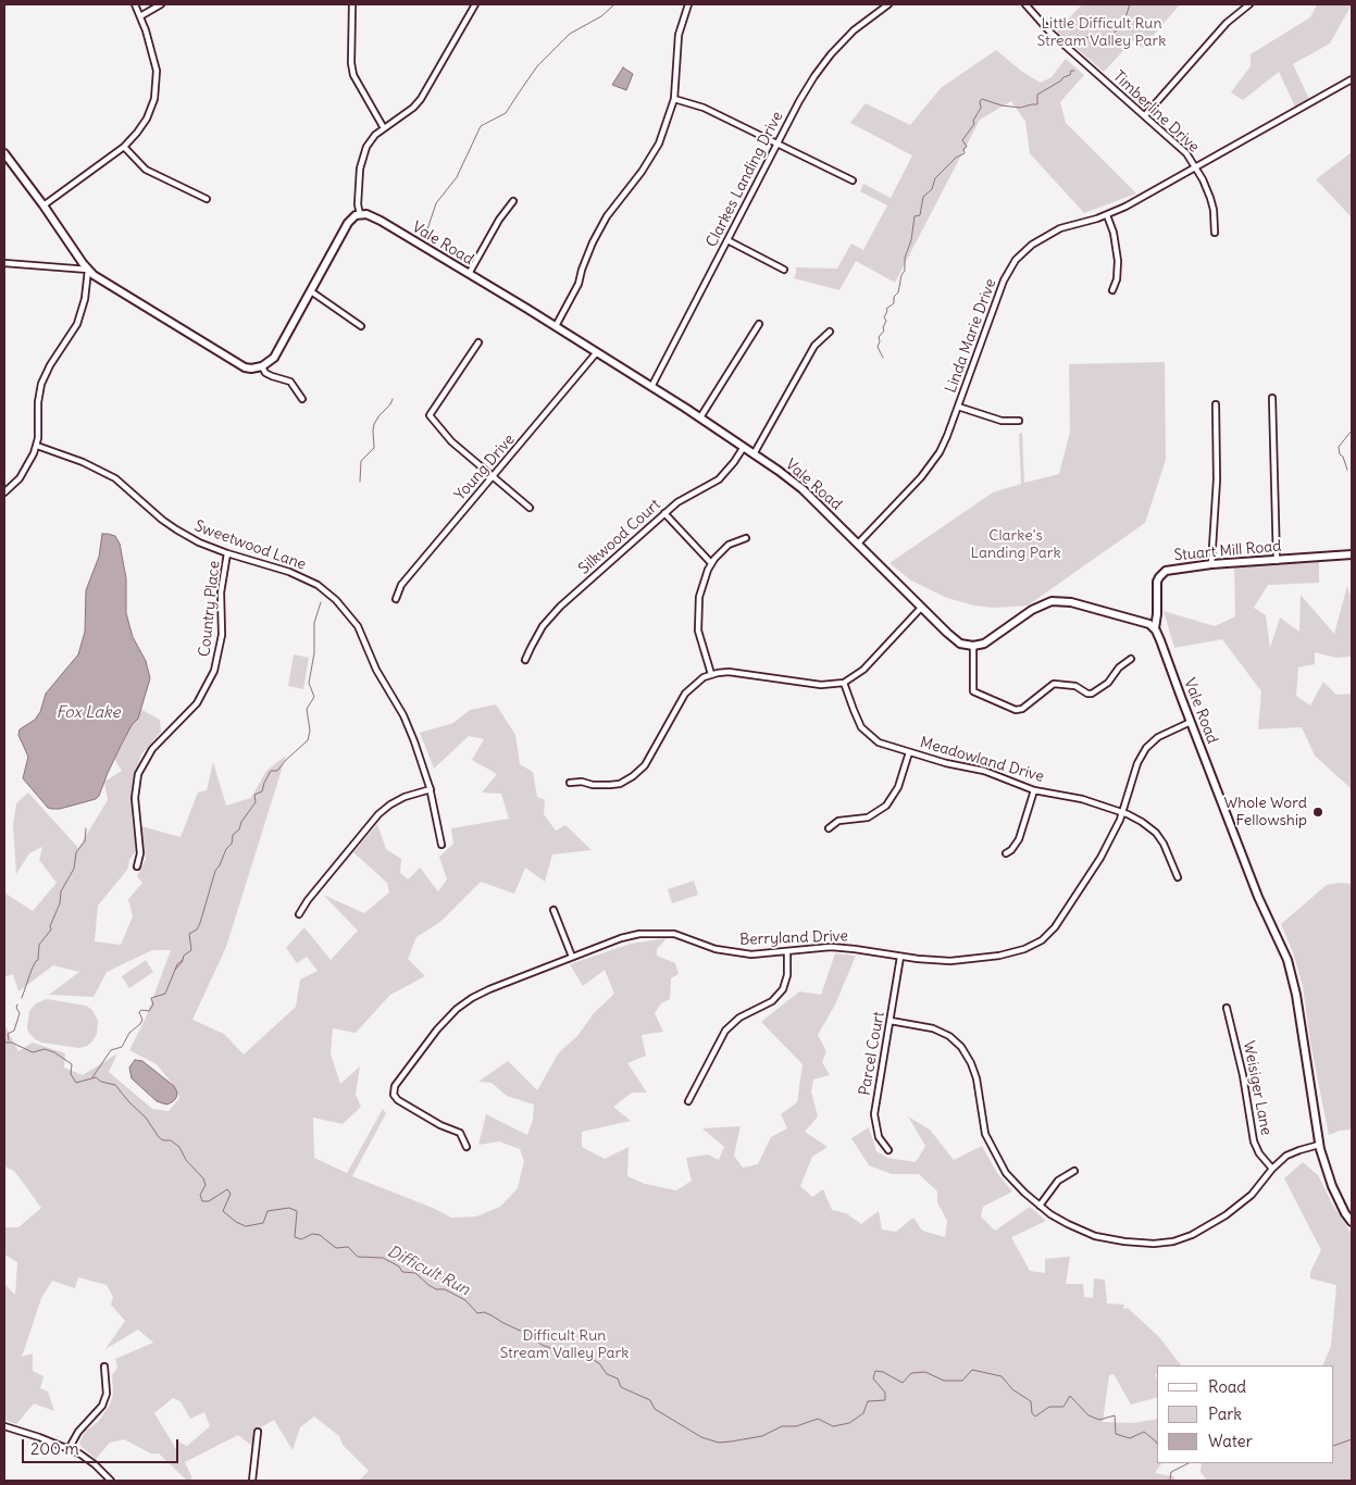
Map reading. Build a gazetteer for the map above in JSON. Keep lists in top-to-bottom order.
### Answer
{
  "streets": {
    "main road": ["Vale Road", "Stuart Mill Road"],
    "street": [
      "Timberline Drive",
      "Clarkes Landing Drive",
      "Linda Marie Drive",
      "Young Drive",
      "Silkwood Court",
      "Sweetwood Lane",
      "Country Place",
      "Meadowland Drive",
      "Berryland Drive",
      "Parcel Court",
      "Weisiger Lane"
    ]
  },
  "crossings": [
    ["Timberline Drive", "Linda Marie Drive"],
    ["Clarkes Landing Drive", "Vale Road"],
    ["Vale Road", "Linda Marie Drive"],
    ["Vale Road", "Young Drive"],
    ["Vale Road", "Silkwood Court"],
    ["Vale Road", "Stuart Mill Road"],
    ["Vale Road", "Berryland Drive"],
    ["Sweetwood Lane", "Country Place"],
    ["Meadowland Drive", "Berryland Drive"],
    ["Berryland Drive", "Parcel Court"]
  ],
  "water": ["Fox Lake", "Difficult Run"],
  "parks": ["Little Difficult Run Stream Valley Park", "Clarke's Landing Park", "Difficult Run Stream Valley Park"],
  "places": ["Whole Word Fellowship"],
  "legend": ["Road", "Park", "Water"],
  "scale_bar": "200 m"
}
